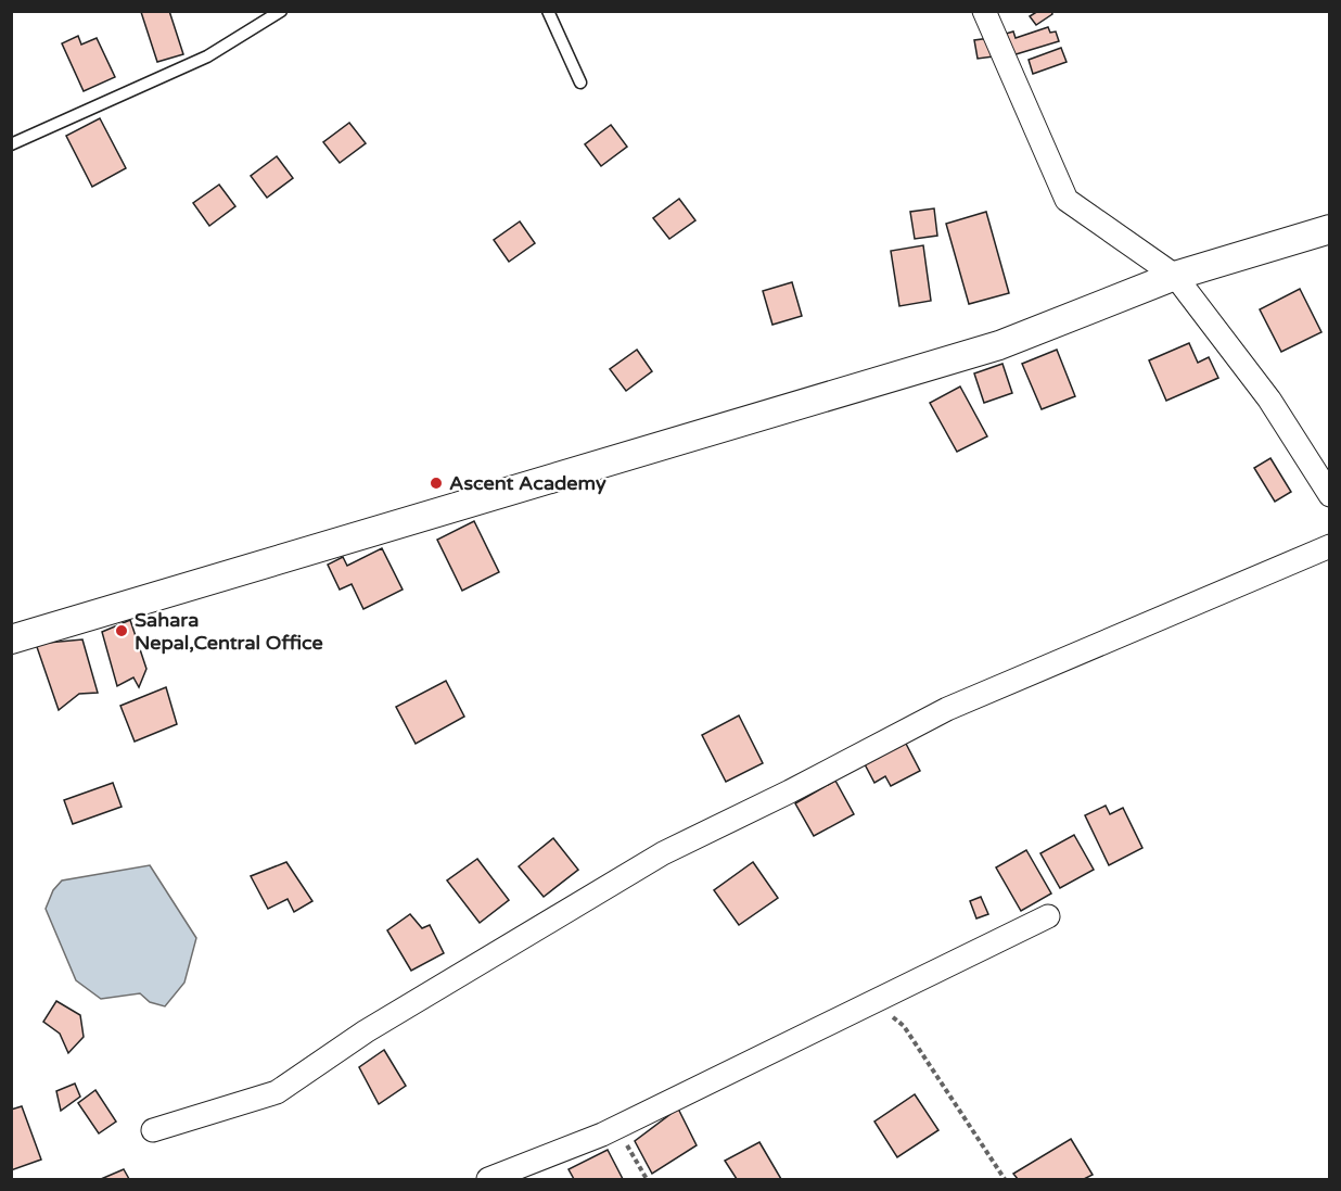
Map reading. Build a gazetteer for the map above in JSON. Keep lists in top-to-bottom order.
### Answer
{
  "places": ["Ascent Academy", "Sahara Nepal,Central Office"]
}
